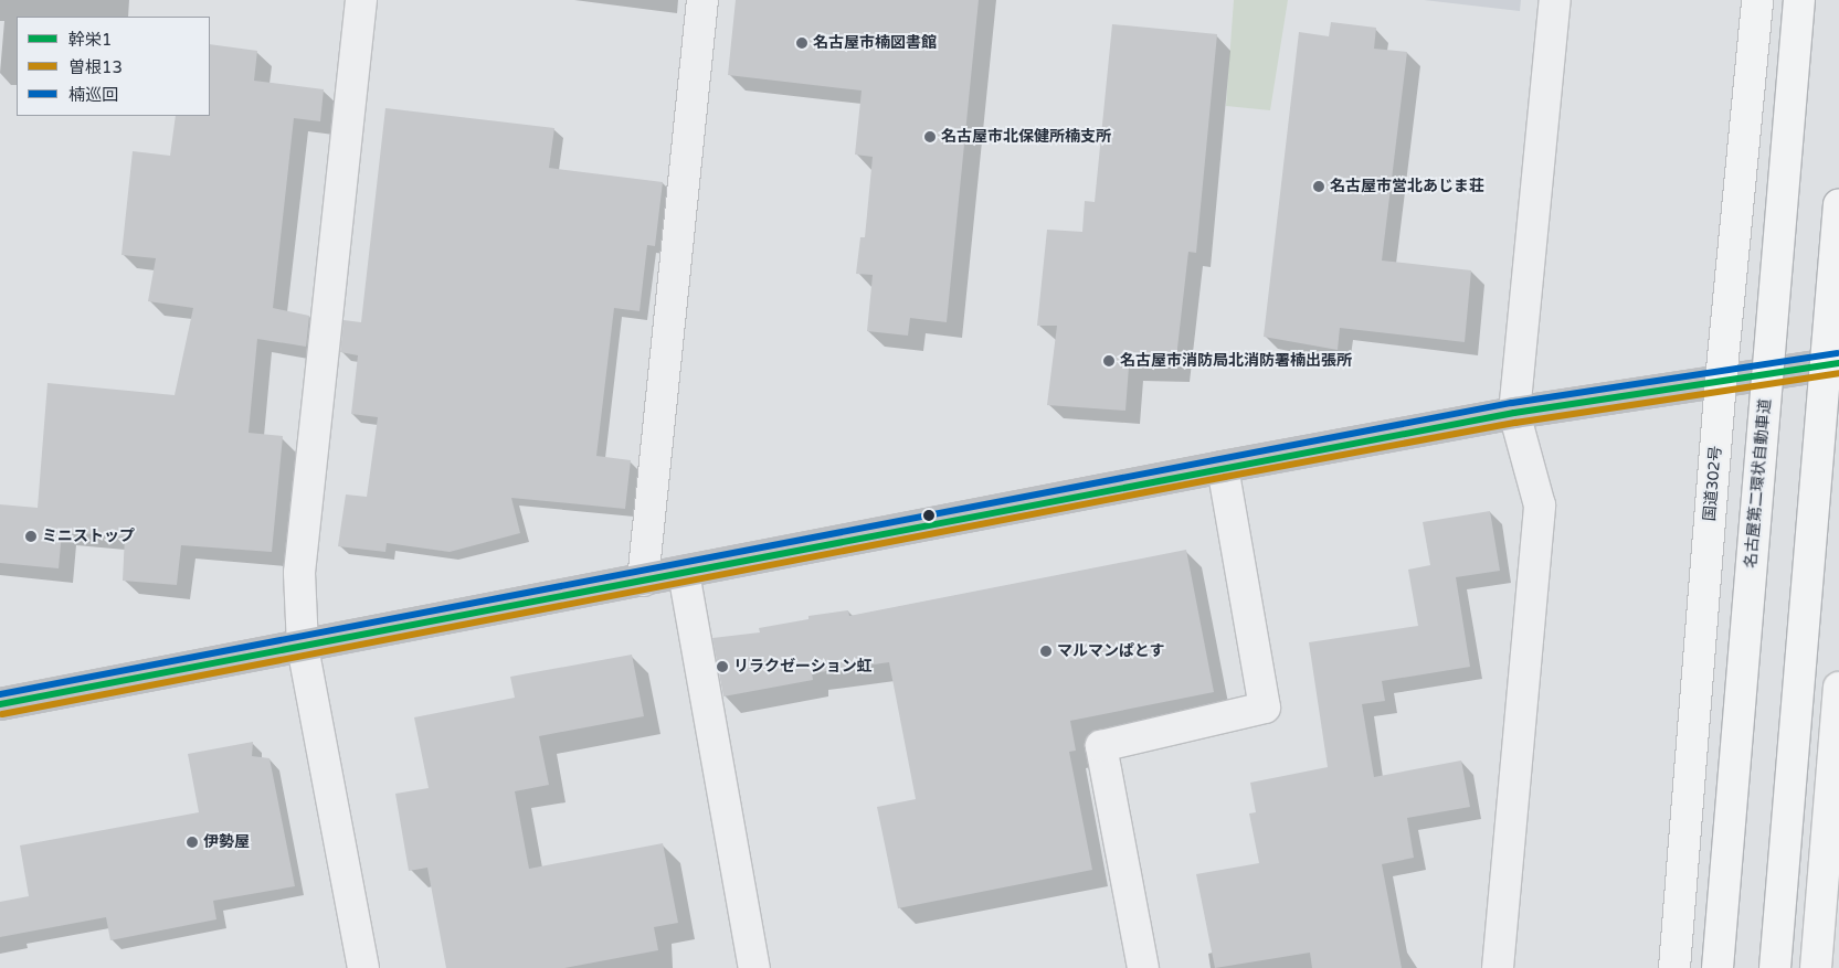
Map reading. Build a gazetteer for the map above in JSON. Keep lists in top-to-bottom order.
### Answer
{
  "streets": {
    "highway": ["国道302号", "名古屋第二環状自動車道"]
  },
  "places": [
    "名古屋市楠図書館",
    "名古屋市北保健所楠支所",
    "名古屋市営北あじま荘",
    "名古屋市消防局北消防署楠出張所",
    "ミニストップ",
    "マルマンぱとす",
    "リラクゼーション虹",
    "伊勢屋"
  ],
  "lines": ["transit line 楠巡回", "transit line 幹栄1", "transit line 曽根13"],
  "legend": ["幹栄1", "曽根13", "楠巡回"]
}
